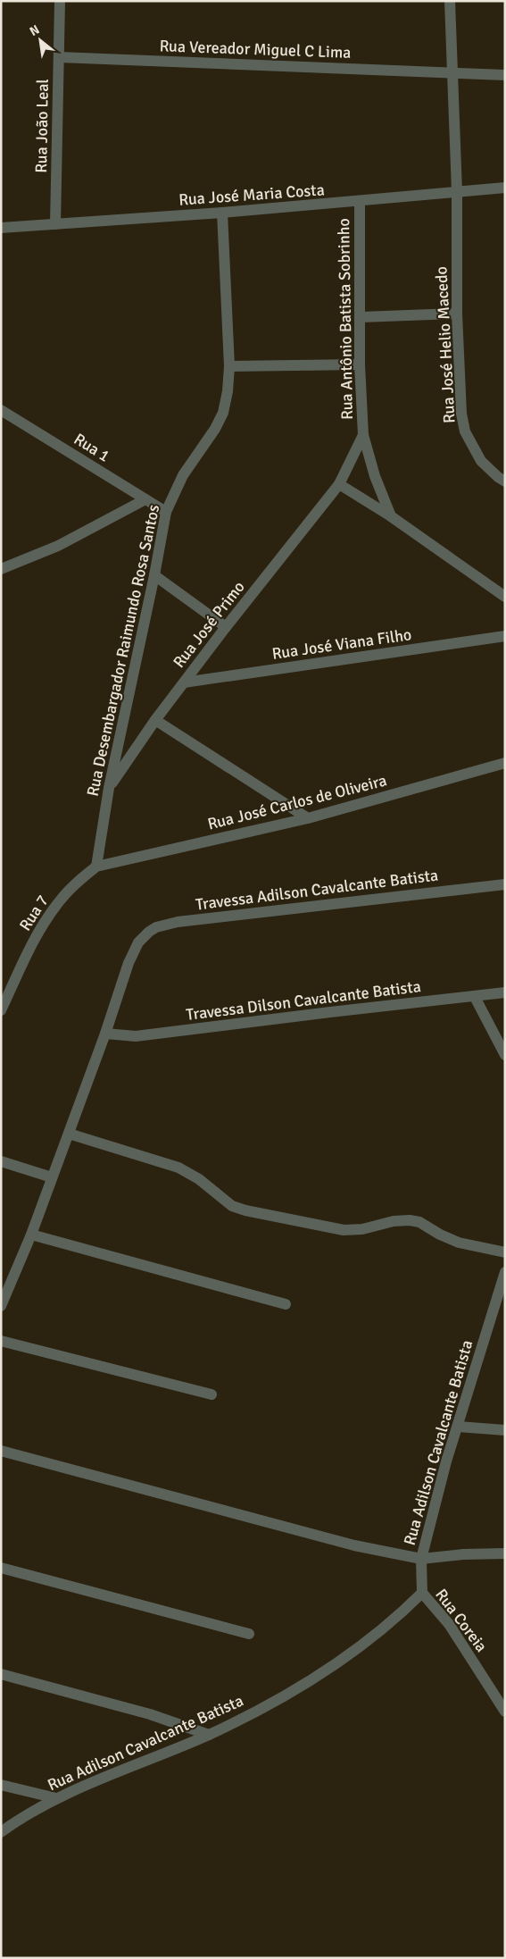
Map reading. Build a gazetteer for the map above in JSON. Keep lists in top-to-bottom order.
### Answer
{
  "streets": {
    "street": [
      "Rua Vereador Miguel C Lima",
      "Rua João Leal",
      "Rua José Maria Costa",
      "Rua Antônio Batista Sobrinho",
      "Rua José Helio Macedo",
      "Rua 1",
      "Rua José Primo",
      "Rua José Viana Filho",
      "Rua Desembargador Raimundo Rosa Santos",
      "Rua José Carlos de Oliveira",
      "Travessa Adilson Cavalcante Batista",
      "Rua 7",
      "Travessa Dilson Cavalcante Batista",
      "Rua Adilson Cavalcante Batista",
      "Rua Coreia"
    ]
  },
  "crossings": [
    ["Rua Vereador Miguel C Lima", "Rua João Leal"],
    ["Rua Vereador Miguel C Lima", "Rua José Helio Macedo"],
    ["Rua João Leal", "Rua José Maria Costa"],
    ["Rua José Maria Costa", "Rua Antônio Batista Sobrinho"],
    ["Rua José Maria Costa", "Rua José Helio Macedo"],
    ["Rua José Maria Costa", "Rua Desembargador Raimundo Rosa Santos"],
    ["Rua Antônio Batista Sobrinho", "Rua José Primo"],
    ["Rua 1", "Rua Desembargador Raimundo Rosa Santos"],
    ["Rua José Primo", "Rua José Viana Filho"],
    ["Rua José Primo", "Rua Desembargador Raimundo Rosa Santos"],
    ["Rua Desembargador Raimundo Rosa Santos", "Rua José Carlos de Oliveira"],
    ["Rua Desembargador Raimundo Rosa Santos", "Rua 7"],
    ["Rua José Carlos de Oliveira", "Rua 7"],
    ["Travessa Adilson Cavalcante Batista", "Travessa Dilson Cavalcante Batista"],
    ["Rua Adilson Cavalcante Batista", "Rua Coreia"]
  ],
  "north": "top left"
}
